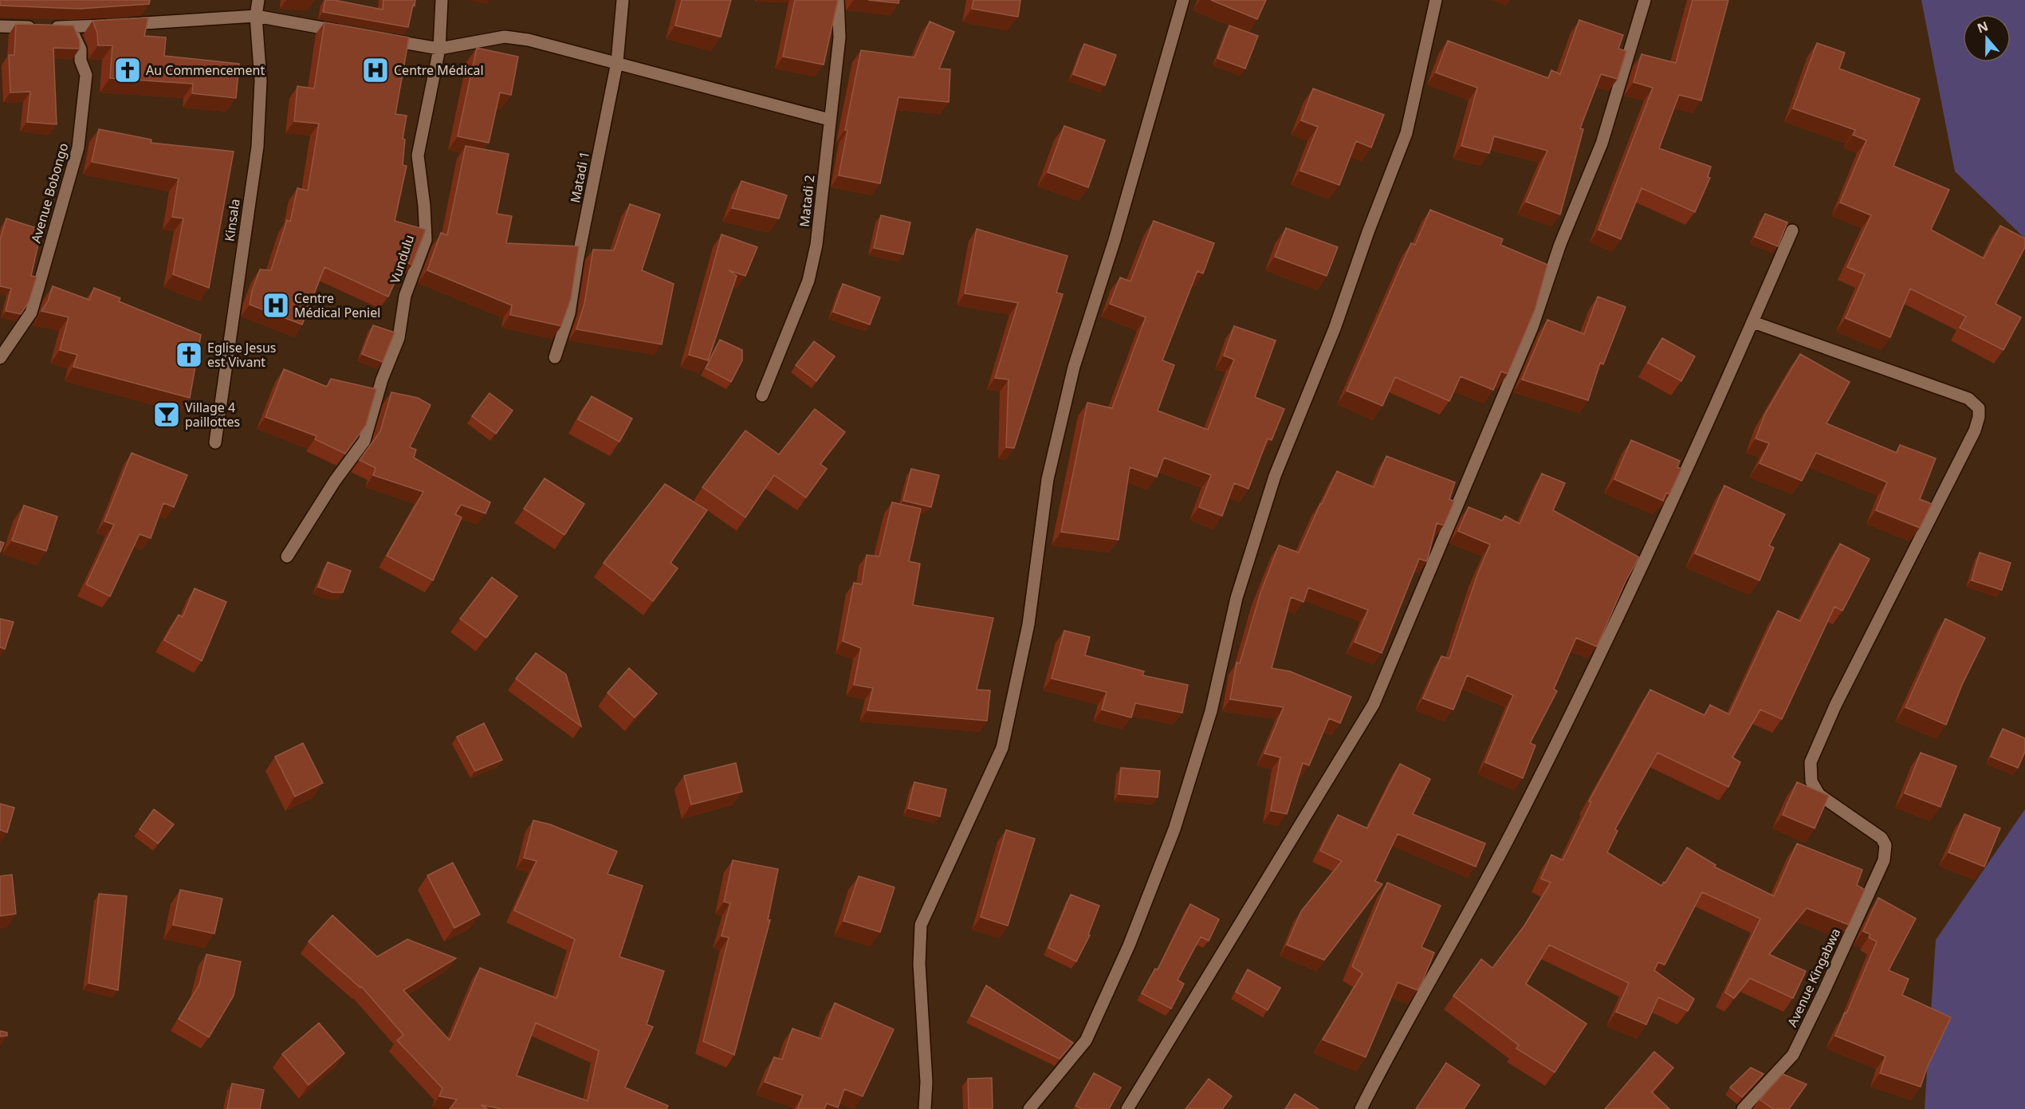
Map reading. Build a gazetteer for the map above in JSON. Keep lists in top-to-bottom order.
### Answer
{
  "streets": {
    "street": [
      "Matadi 1",
      "Avenue Bobongo",
      "Matadi 2",
      "Kinsala",
      "Vundulu",
      "Avenue Kingabwa"
    ]
  },
  "places": {
    "church": ["Au Commencement", "Eglise Jesus est Vivant"],
    "hospital": ["Centre Médical", "Centre Médical Peniel"],
    "bar": ["Village 4 paillottes"]
  },
  "north": "top"
}
